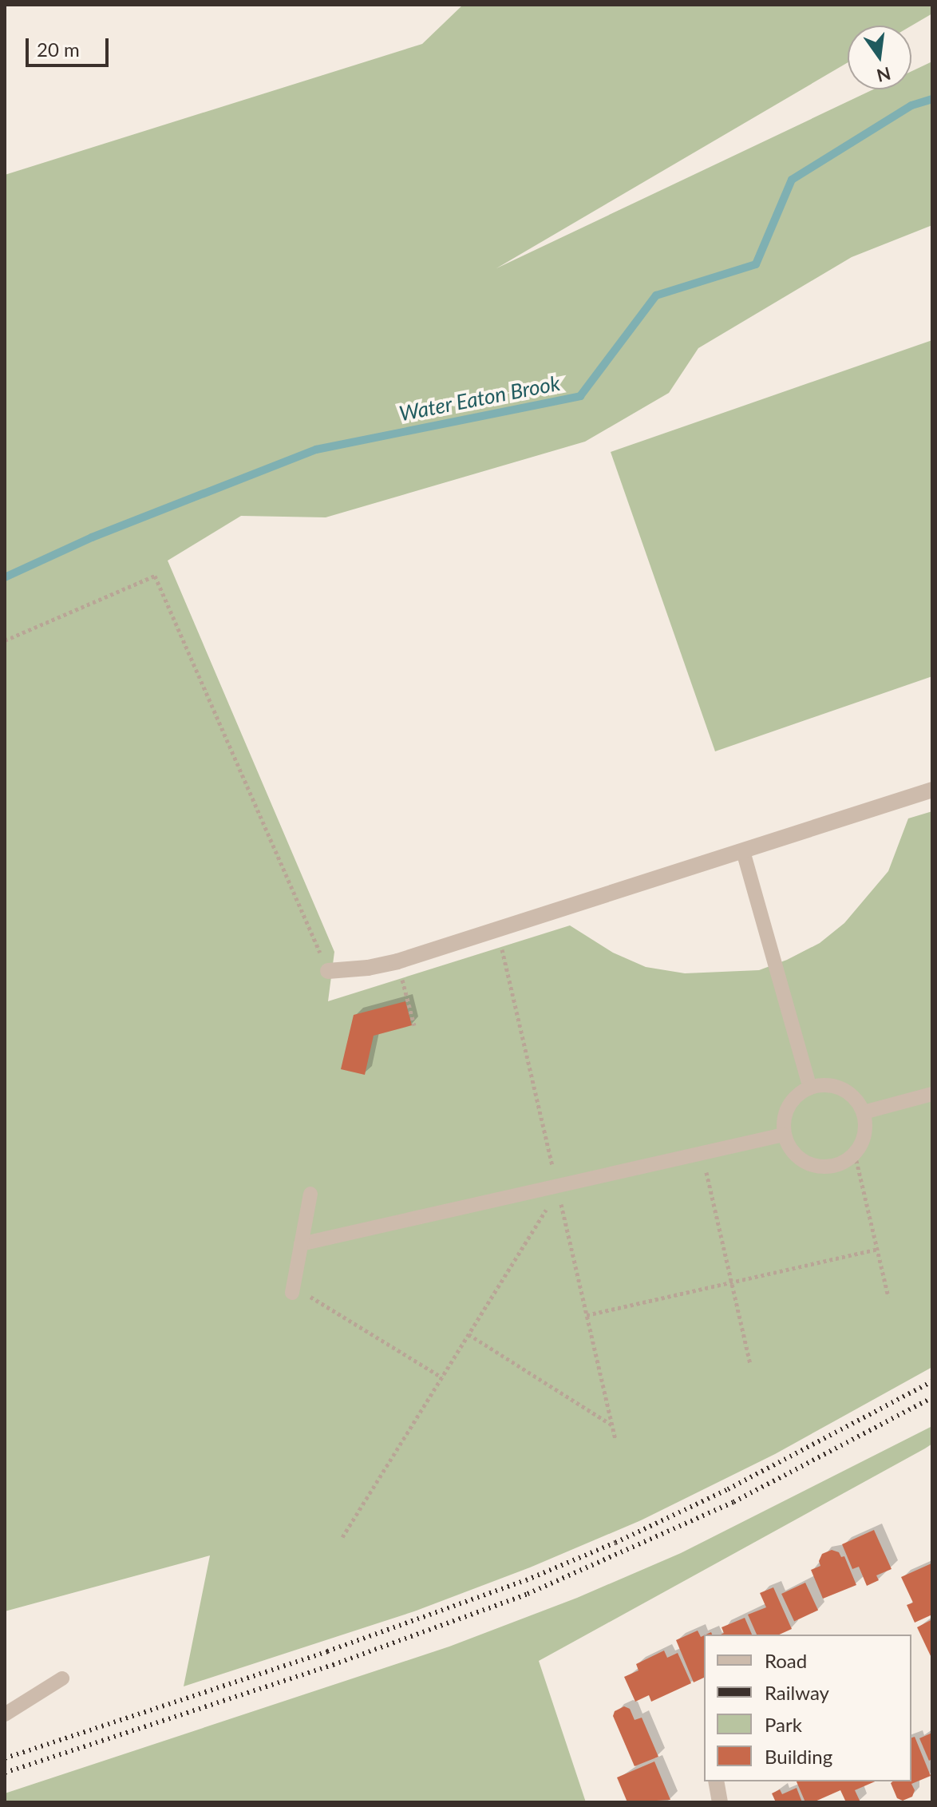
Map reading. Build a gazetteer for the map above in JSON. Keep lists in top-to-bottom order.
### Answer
{
  "water": ["Water Eaton Brook"],
  "legend": [
    "Road",
    "Railway",
    "Park",
    "Building"
  ],
  "scale_bar": "20 m",
  "north": "bottom"
}
